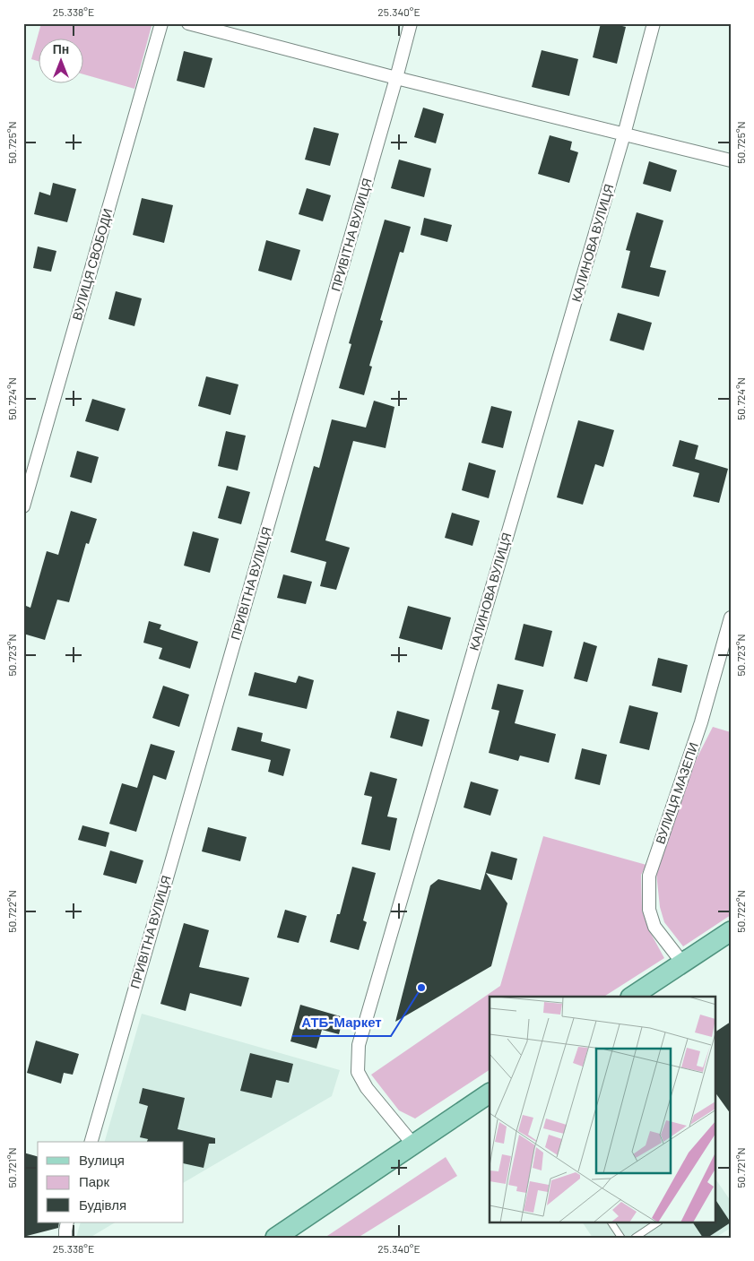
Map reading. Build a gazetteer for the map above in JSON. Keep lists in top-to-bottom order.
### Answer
{
  "streets": {
    "street": [
      "ПРИВІТНА ВУЛИЦЯ",
      "КАЛИНОВА ВУЛИЦЯ",
      "ВУЛИЦЯ СВОБОДИ",
      "ВУЛИЦЯ МАЗЕПИ"
    ]
  },
  "places": ["АТБ-Маркет"],
  "legend": ["Вулиця", "Парк", "Будівля"],
  "north": "top",
  "coordinates": [
    "25.338°E",
    "25.340°E",
    "50.725°N",
    "50.724°N",
    "50.723°N",
    "50.722°N",
    "50.721°N"
  ]
}
